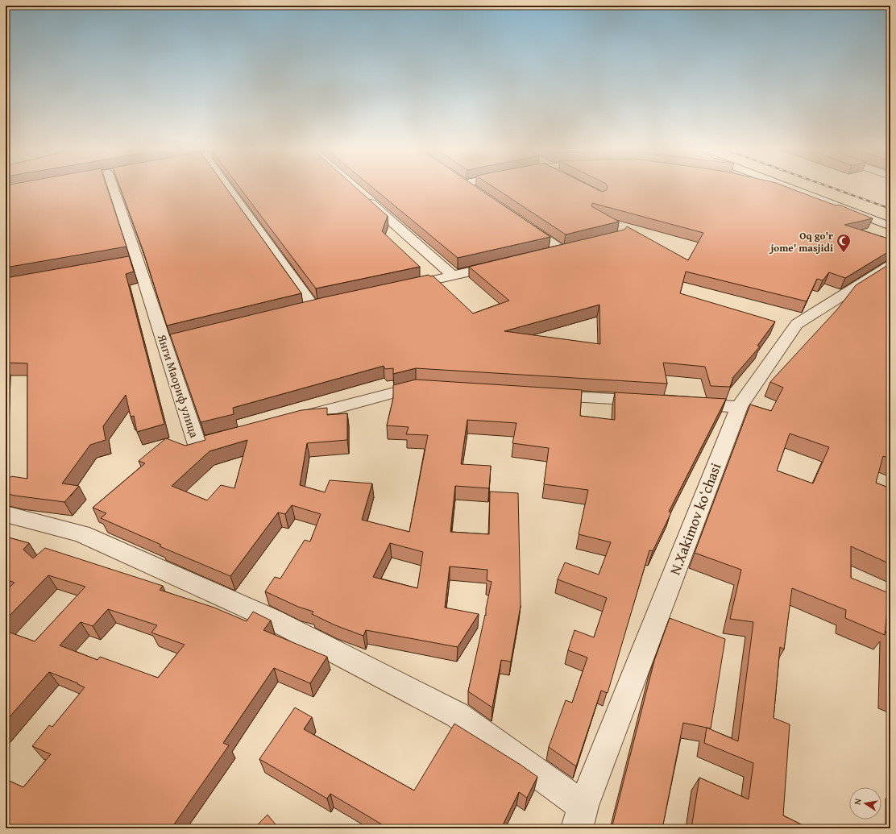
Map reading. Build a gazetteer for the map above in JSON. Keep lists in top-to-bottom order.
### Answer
{
  "streets": {
    "street": ["Янги Маориф улица", "N.Xakimov koʻchasi"]
  },
  "places": {
    "mosque": ["Oq go'r jome' masjidi"]
  },
  "north": "left"
}
